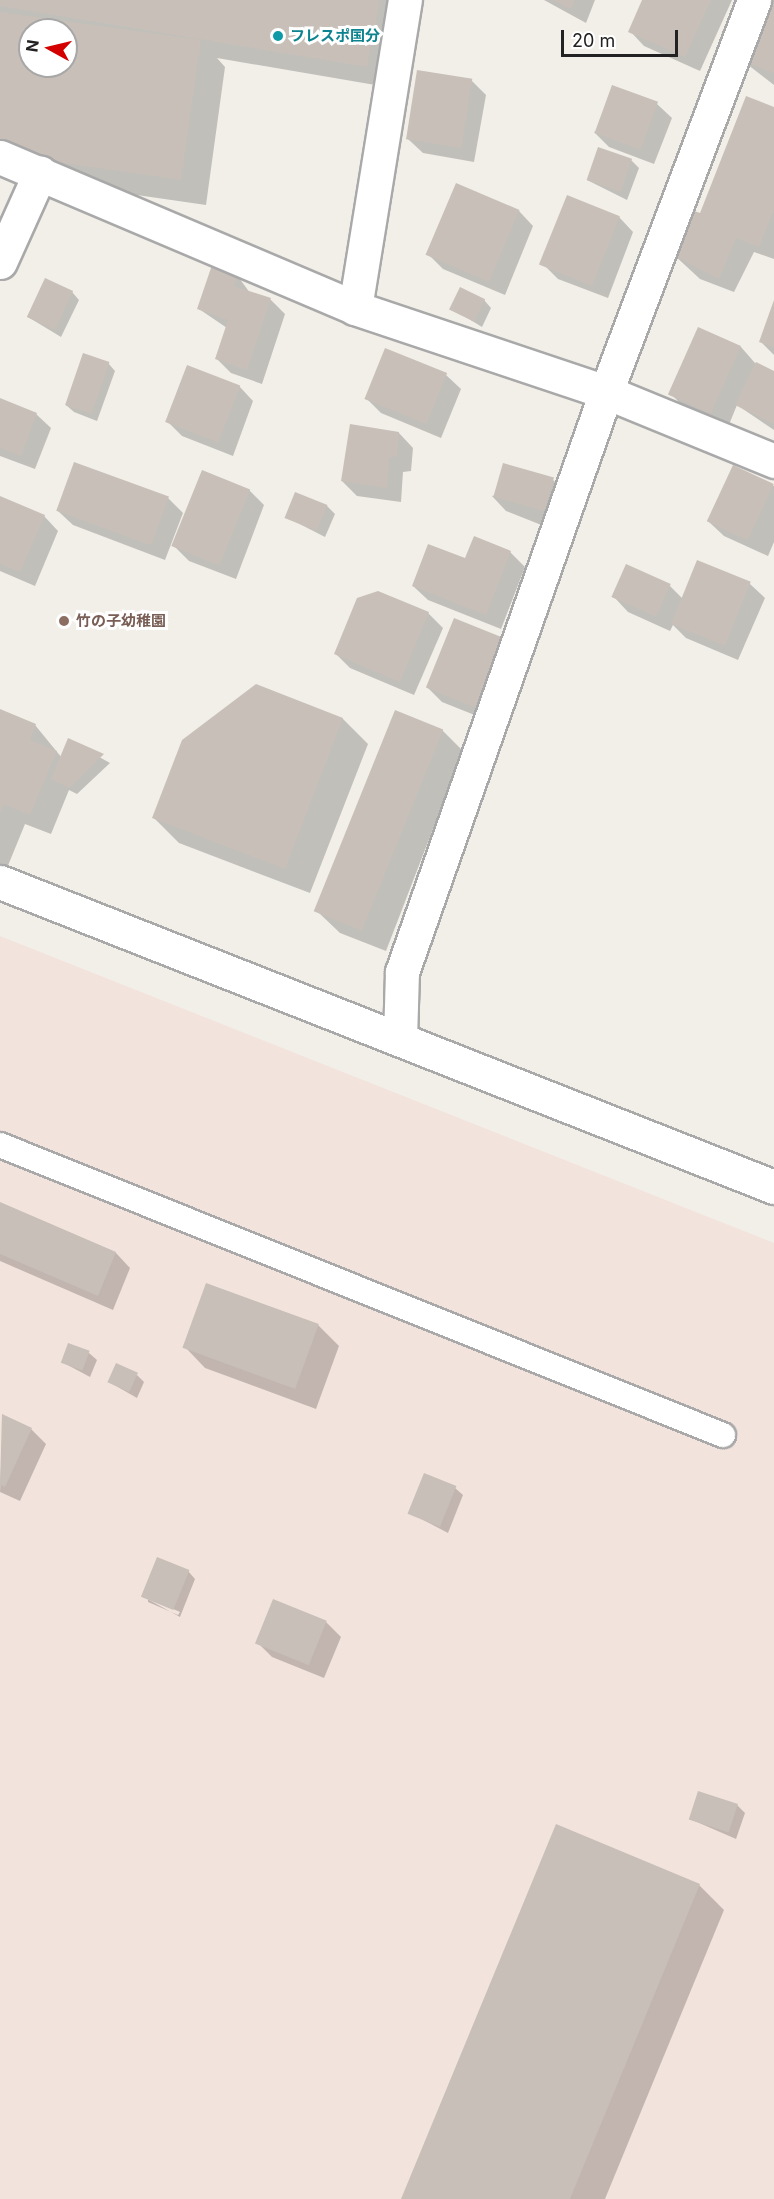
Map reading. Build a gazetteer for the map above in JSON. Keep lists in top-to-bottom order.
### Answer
{
  "places": ["フレスポ国分", "竹の子幼稚園"],
  "scale_bar": "20 m",
  "north": "left"
}
